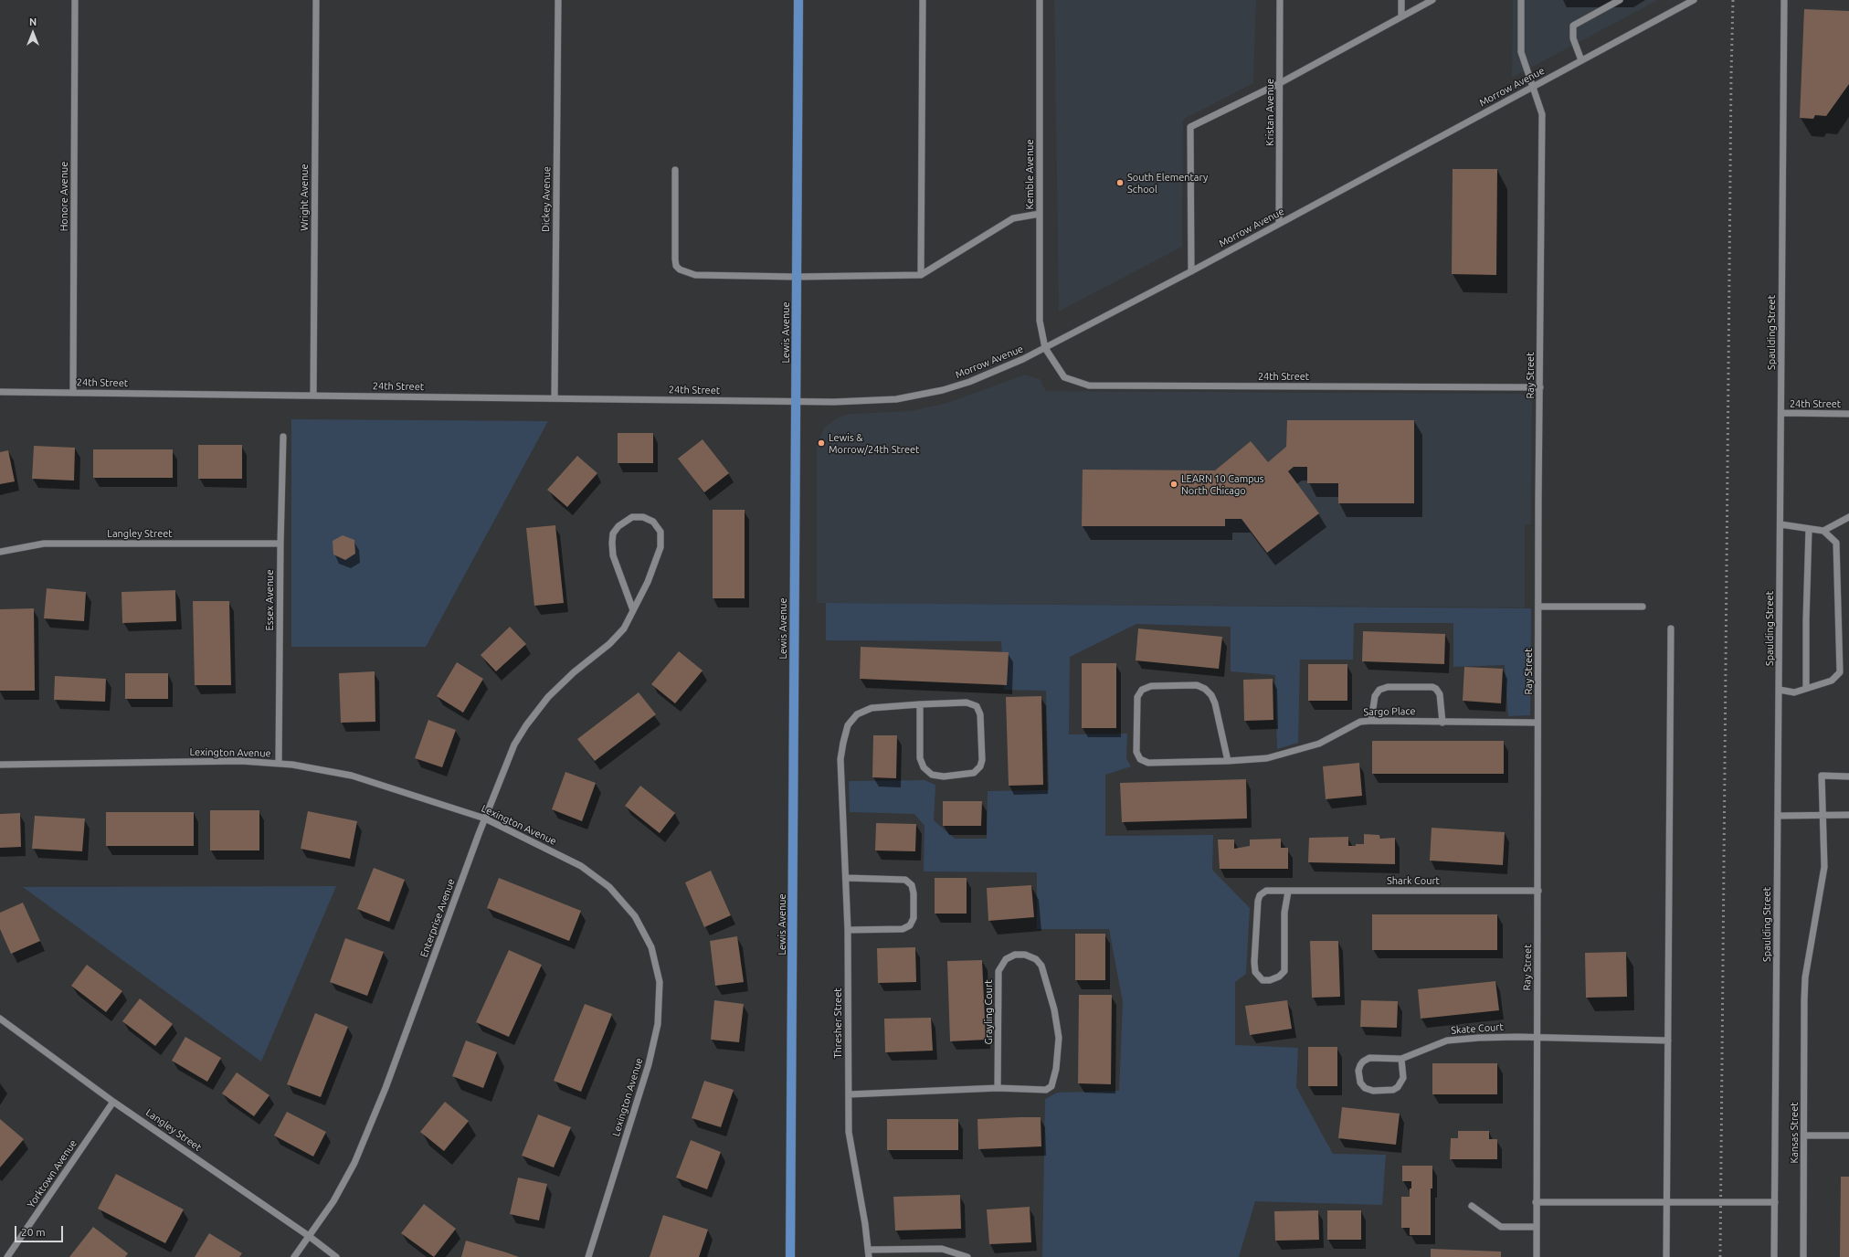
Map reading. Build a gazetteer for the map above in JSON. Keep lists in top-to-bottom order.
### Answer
{
  "streets": {
    "main road": ["Lewis Avenue"],
    "street": [
      "Morrow Avenue",
      "Kristan Avenue",
      "Kemble Avenue",
      "Honore Avenue",
      "Wright Avenue",
      "Dickey Avenue",
      "Spaulding Street",
      "Ray Street",
      "24th Street",
      "Langley Street",
      "Essex Avenue",
      "Sargo Place",
      "Lexington Avenue",
      "Shark Court",
      "Enterprise Avenue",
      "Grayling Court",
      "Thresher Street",
      "Skate Court",
      "Kansas Street",
      "Yorktown Avenue"
    ]
  },
  "crossings": [
    ["Morrow Avenue", "Kristan Avenue"],
    ["Morrow Avenue", "Kemble Avenue"],
    ["Morrow Avenue", "Lewis Avenue"],
    ["Morrow Avenue", "Ray Street"],
    ["Morrow Avenue", "24th Street"],
    ["Kemble Avenue", "24th Street"],
    ["Honore Avenue", "24th Street"],
    ["Wright Avenue", "24th Street"],
    ["Dickey Avenue", "24th Street"],
    ["Lewis Avenue", "24th Street"],
    ["Spaulding Street", "24th Street"],
    ["Ray Street", "24th Street"],
    ["Ray Street", "Sargo Place"],
    ["Ray Street", "Shark Court"],
    ["Ray Street", "Skate Court"],
    ["Langley Street", "Essex Avenue"],
    ["Langley Street", "Enterprise Avenue"],
    ["Langley Street", "Yorktown Avenue"],
    ["Essex Avenue", "Lexington Avenue"],
    ["Lexington Avenue", "Enterprise Avenue"],
    ["Grayling Court", "Thresher Street"]
  ],
  "places": ["South Elementary School", "Lewis & Morrow/24th Street", "LEARN 10 Campus North Chicago"],
  "scale_bar": "20 m",
  "north": "top"
}
